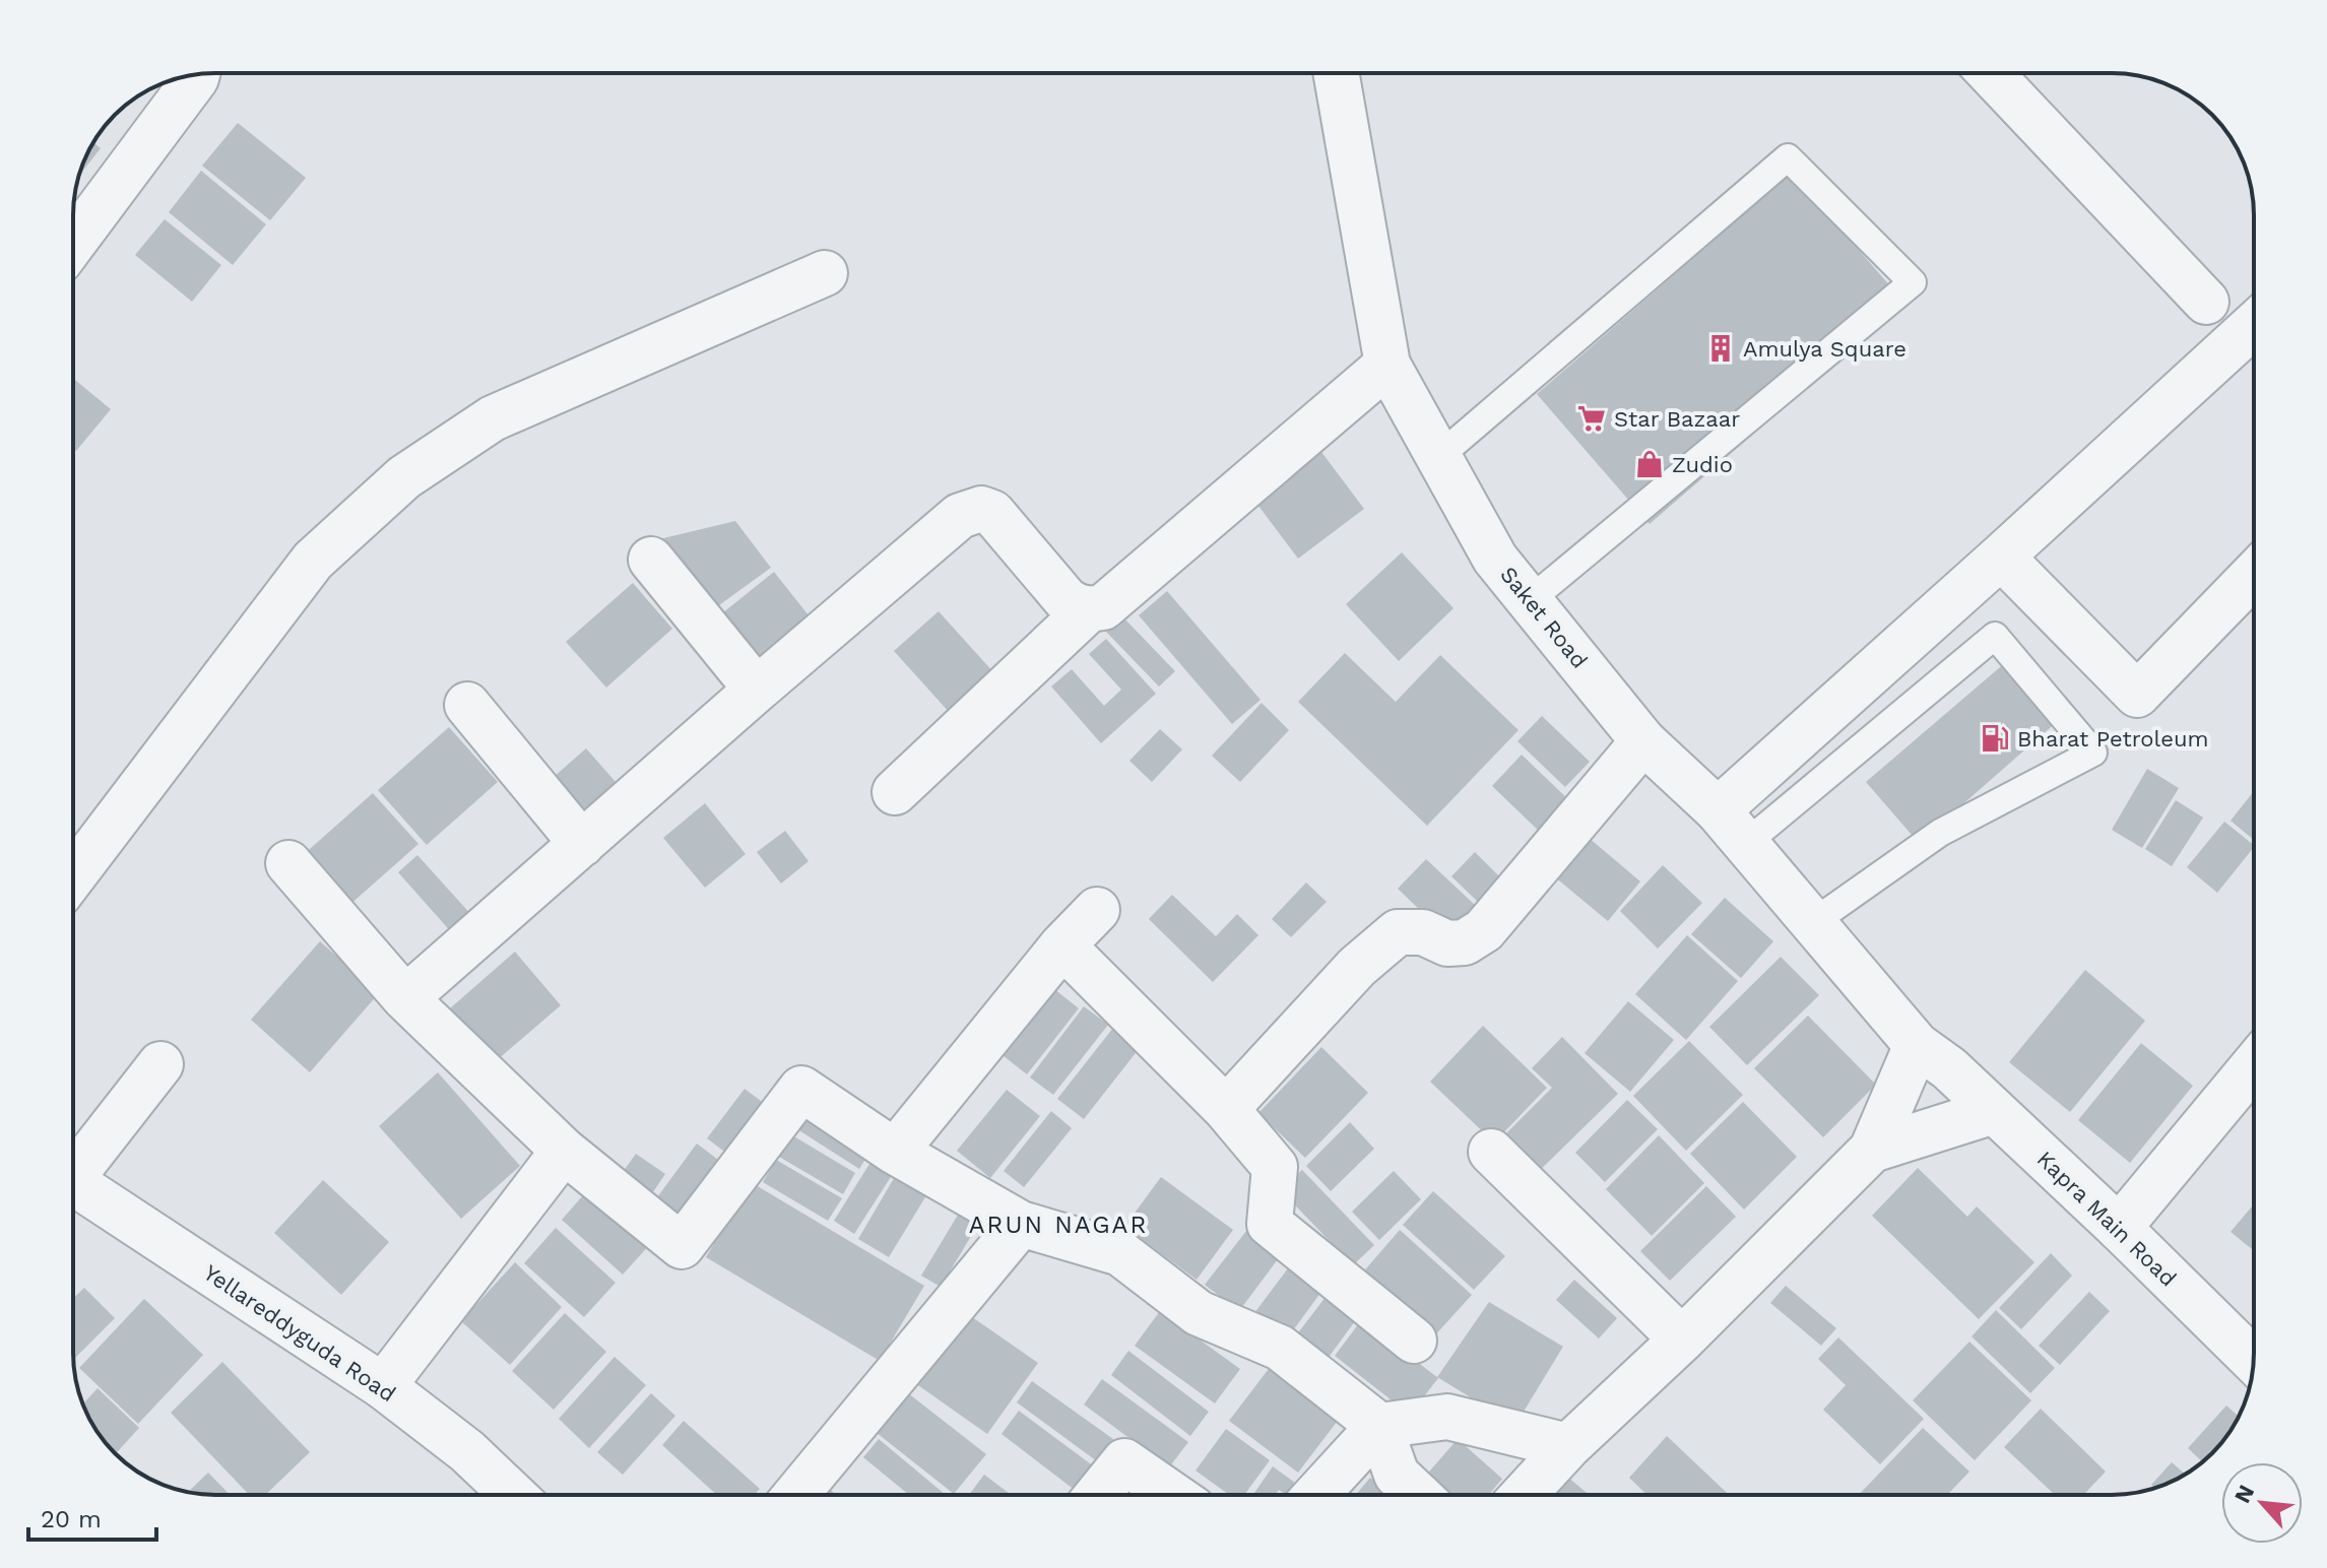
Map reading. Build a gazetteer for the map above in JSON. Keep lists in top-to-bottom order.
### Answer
{
  "streets": {
    "street": ["Saket Road", "Kapra Main Road", "Yellareddyguda Road"]
  },
  "crossings": [
    ["Saket Road", "Kapra Main Road"]
  ],
  "districts": ["ARUN NAGAR"],
  "places": {
    "building": ["Amulya Square"],
    "supermarket": ["Star Bazaar"],
    "shop": ["Zudio"],
    "fuel station": ["Bharat Petroleum"]
  },
  "scale_bar": "20 m",
  "north": "top left"
}
